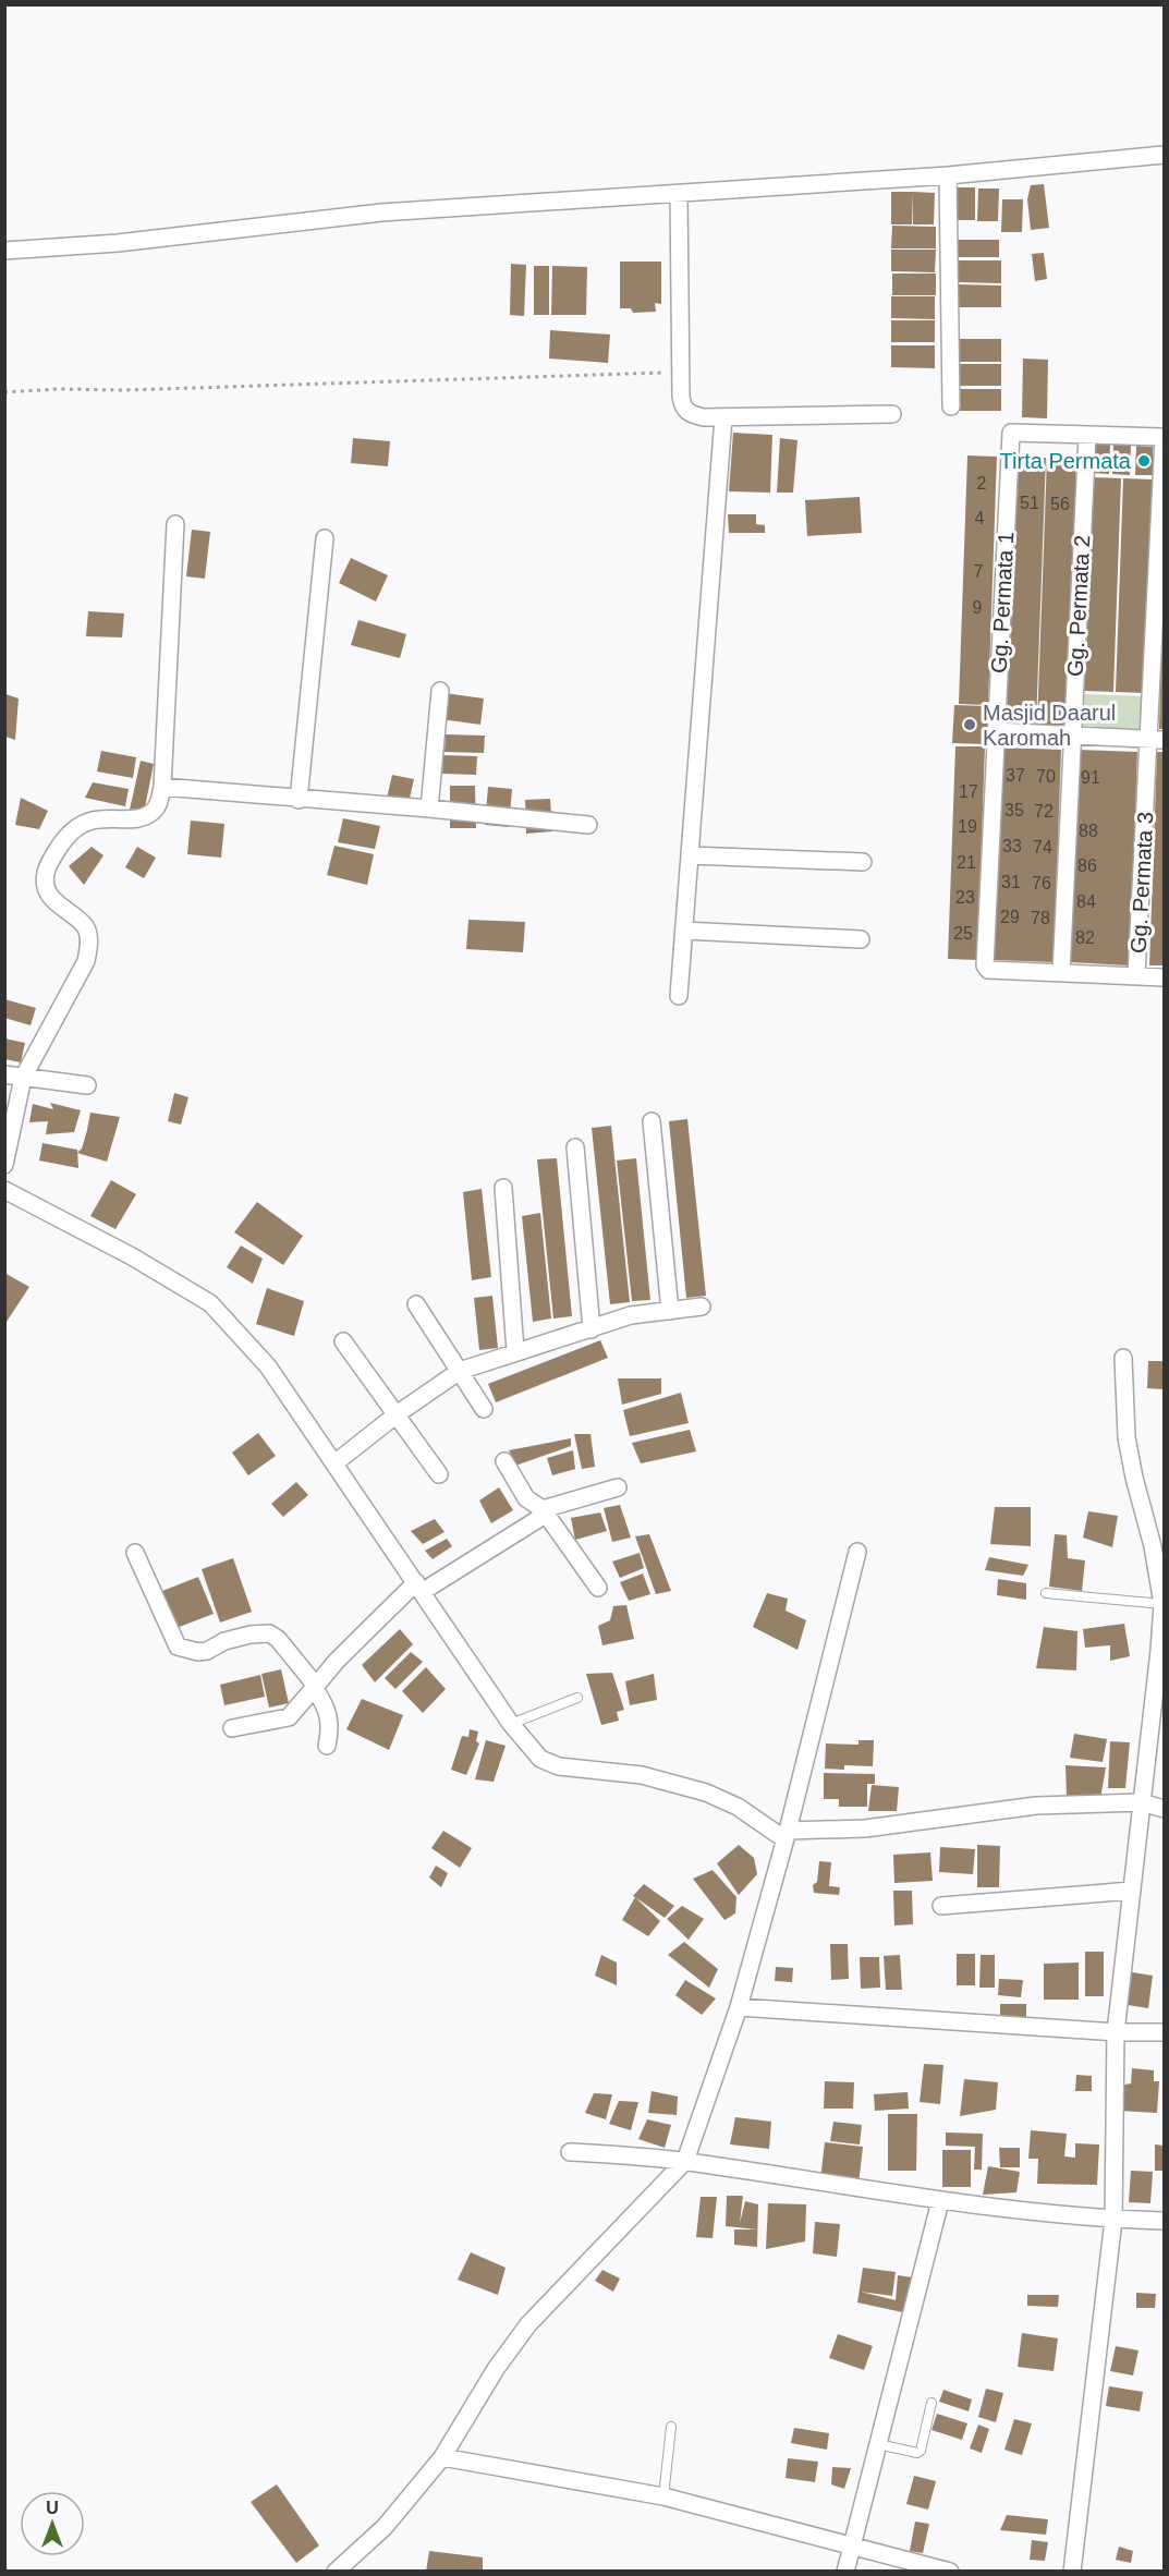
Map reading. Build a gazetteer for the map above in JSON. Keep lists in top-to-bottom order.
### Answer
{
  "streets": {
    "street": ["Gg. Permata 1", "Gg. Permata 2", "Gg. Permata 3"]
  },
  "crossings": [
    ["Gg. Permata 1", "Gg. Permata 2"]
  ],
  "places": ["Tirta Permata", "Masjid Daarul Karomah"],
  "house_numbers": [
    "2",
    "51",
    "56",
    "4",
    "7",
    "9",
    "37",
    "70",
    "91",
    "17",
    "35",
    "72",
    "19",
    "88",
    "33",
    "74",
    "21",
    "86",
    "31",
    "76",
    "23",
    "84",
    "29",
    "78",
    "25",
    "82"
  ],
  "north": "top"
}
